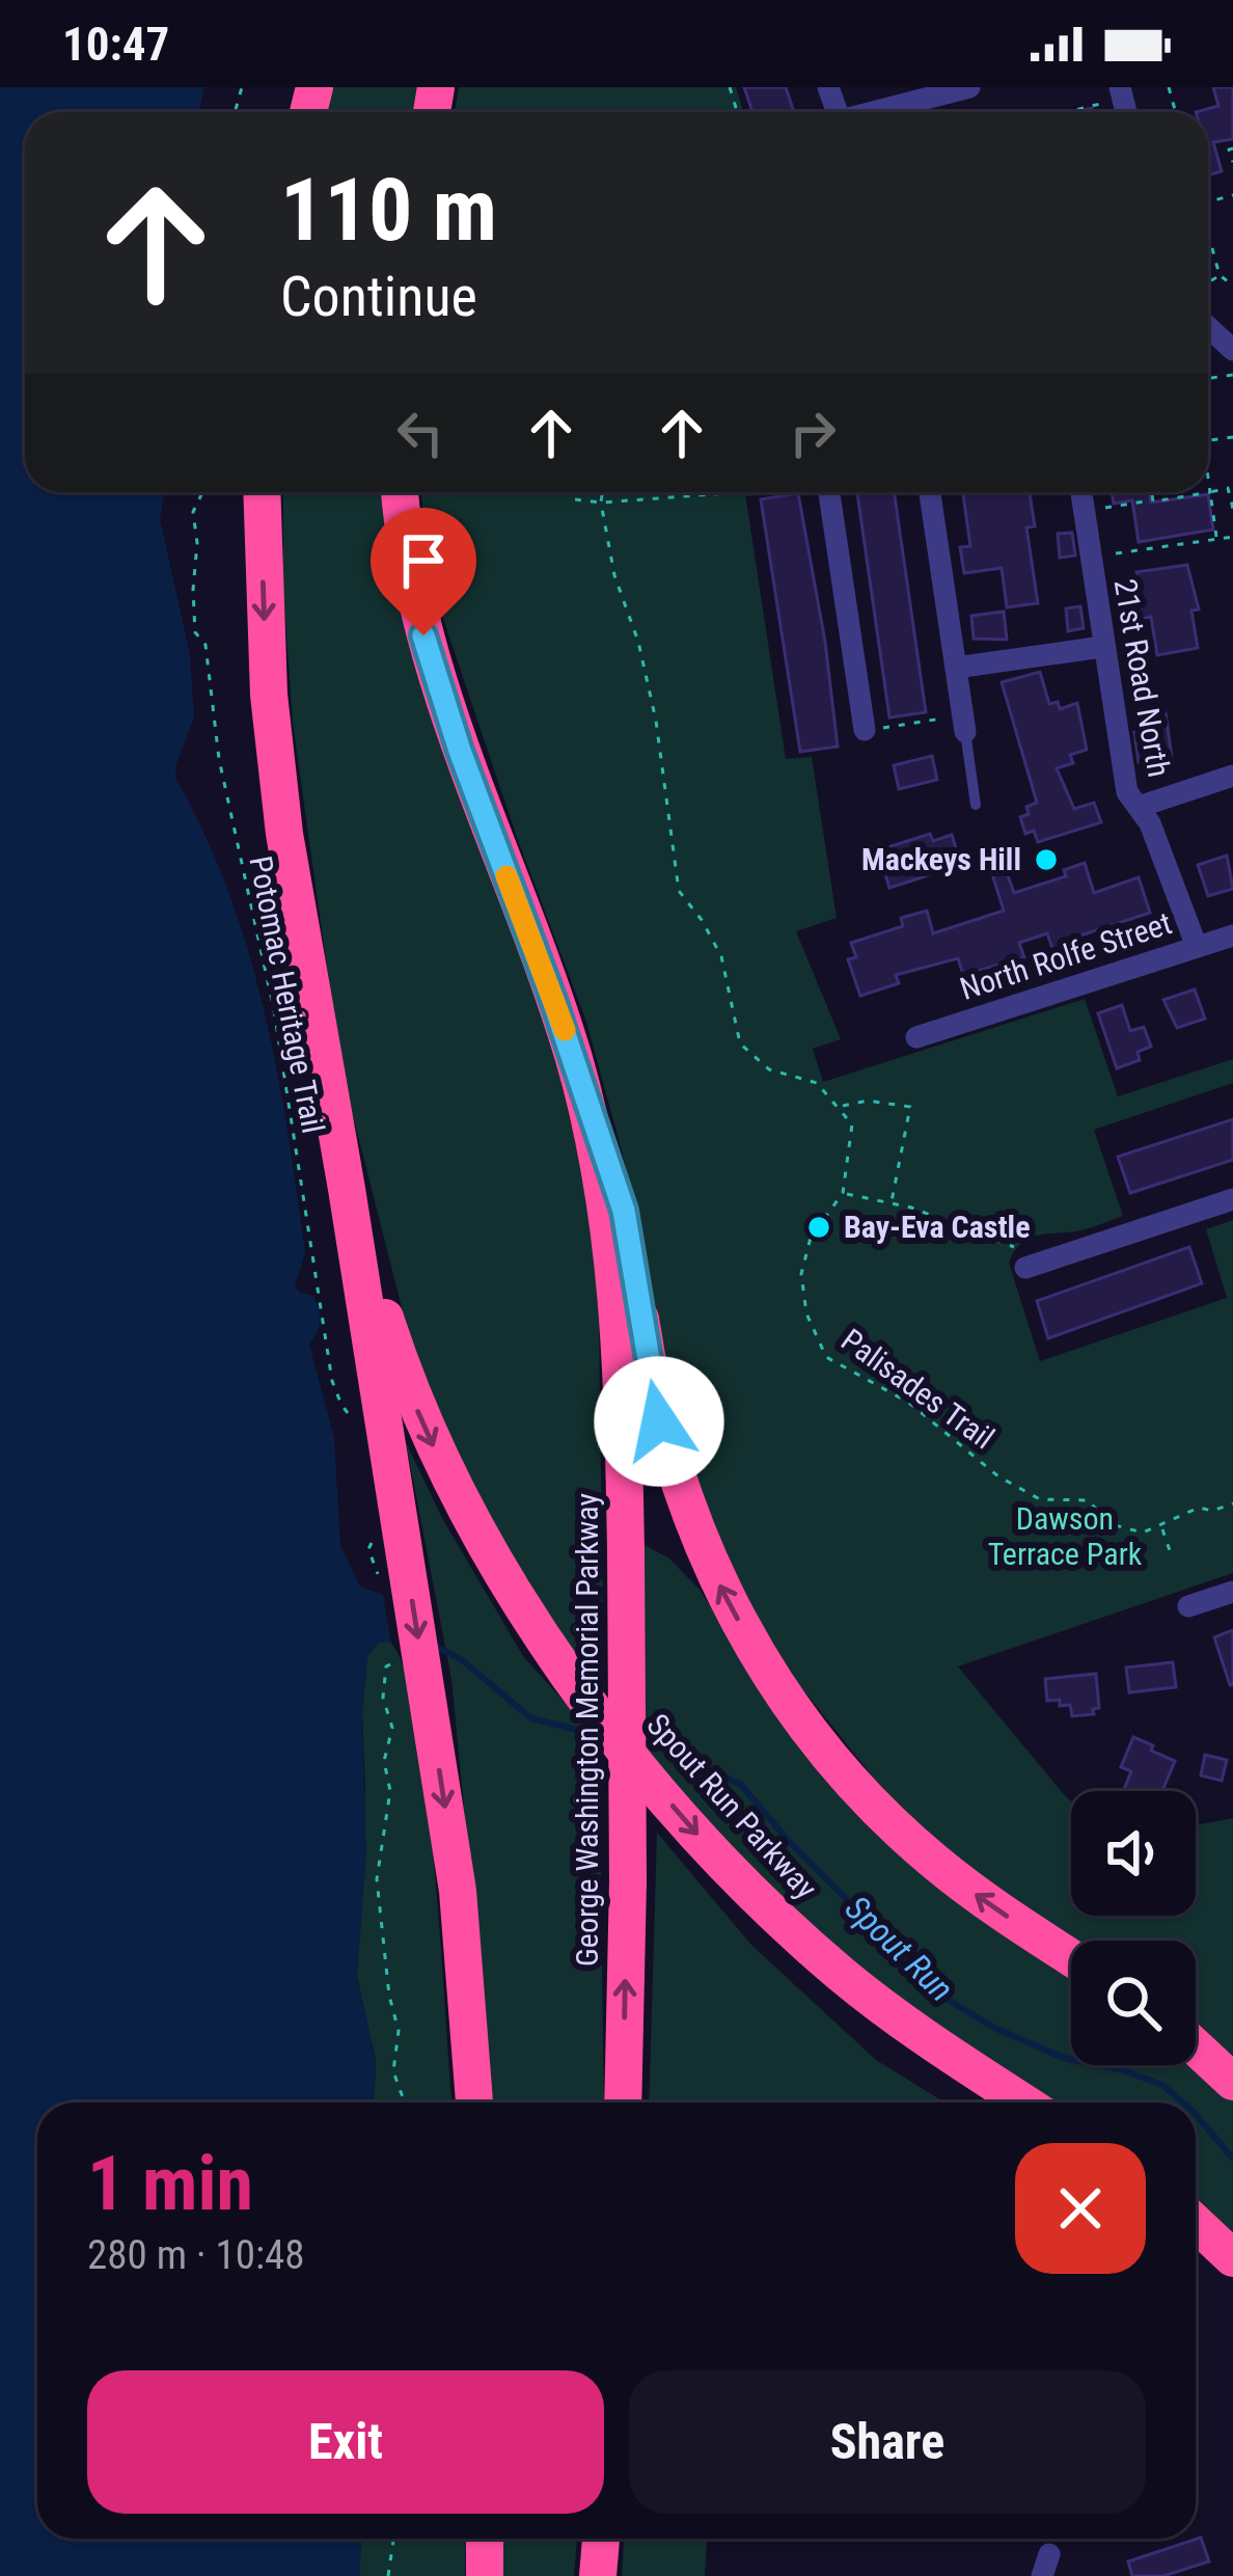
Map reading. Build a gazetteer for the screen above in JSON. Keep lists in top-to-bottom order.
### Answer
{
  "streets": {
    "highway": ["George Washington Memorial Parkway", "Spout Run Parkway"],
    "street": ["21st Road North", "North Rolfe Street"],
    "path": ["Potomac Heritage Trail", "Palisades Trail"]
  },
  "crossings": [
    ["21st Road North", "North Rolfe Street"]
  ],
  "water": ["Spout Run"],
  "parks": ["Dawson Terrace Park"],
  "places": ["Mackeys Hill", "Bay-Eva Castle"],
  "page": {
    "status": "10:47",
    "turn": ["110 m", "Continue"],
    "heading": ["1 min", "280 m · 10:48"],
    "buttons": ["Exit", "Share"]
  }
}
